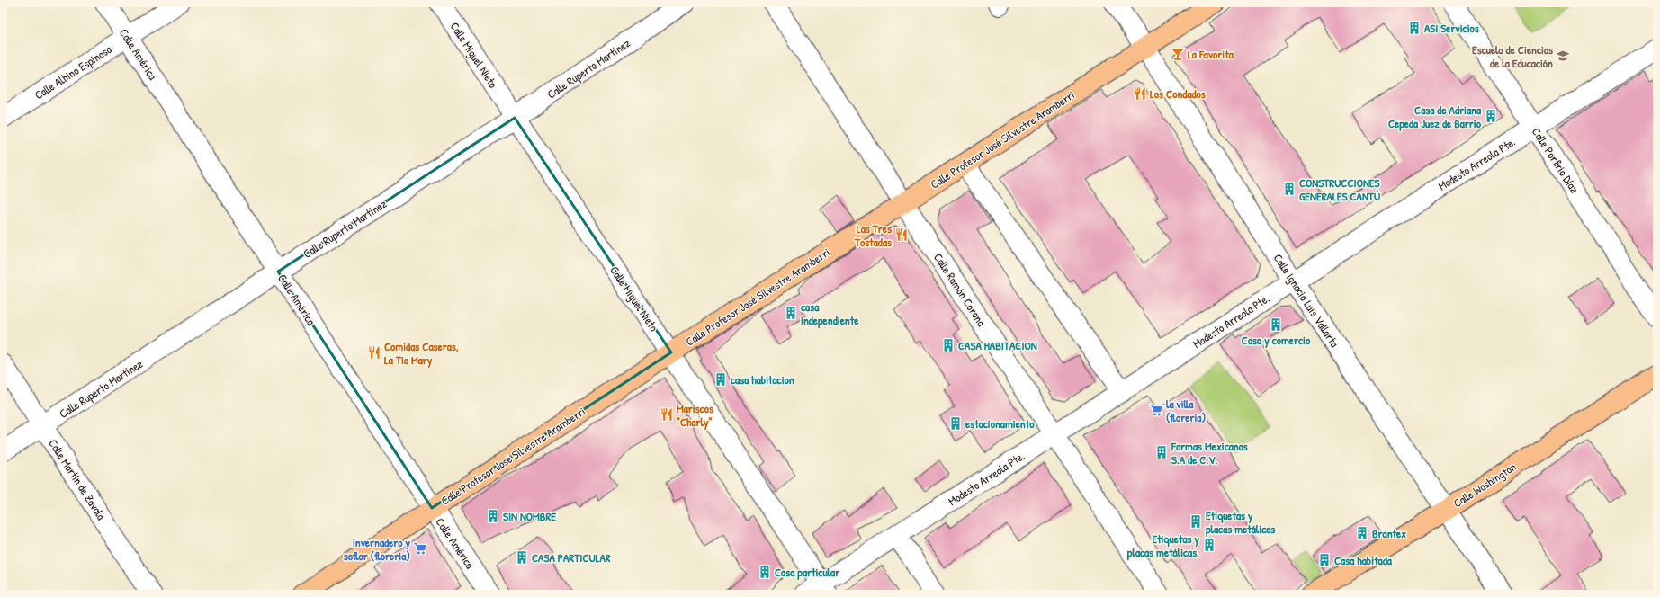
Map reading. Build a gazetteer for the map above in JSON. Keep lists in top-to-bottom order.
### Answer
{
  "streets": {
    "main road": ["Calle Profesor José Silvestre Aramberri", "Calle Washington"],
    "street": [
      "Calle América",
      "Calle Miguel Nieto",
      "Calle Ruperto Martínez",
      "Calle Albino Espinosa",
      "Calle Porfirio Díaz",
      "Modesto Arreola Pte.",
      "Calle Ramón Corona",
      "Calle Ignacio Luis Vallarta",
      "Calle Martín de Zavala"
    ]
  },
  "crossings": [
    ["Calle América", "Calle Ruperto Martínez"],
    ["Calle América", "Calle Albino Espinosa"],
    ["Calle América", "Calle Profesor José Silvestre Aramberri"],
    ["Calle Miguel Nieto", "Calle Ruperto Martínez"],
    ["Calle Miguel Nieto", "Calle Profesor José Silvestre Aramberri"],
    ["Calle Miguel Nieto", "Modesto Arreola Pte."],
    ["Calle Ruperto Martínez", "Calle Martín de Zavala"],
    ["Calle Profesor José Silvestre Aramberri", "Calle Ramón Corona"],
    ["Calle Profesor José Silvestre Aramberri", "Calle Ignacio Luis Vallarta"],
    ["Calle Porfirio Díaz", "Modesto Arreola Pte."],
    ["Modesto Arreola Pte.", "Calle Ramón Corona"],
    ["Modesto Arreola Pte.", "Calle Ignacio Luis Vallarta"],
    ["Calle Ignacio Luis Vallarta", "Calle Washington"]
  ],
  "places": {
    "building": [
      "ASI Servicios",
      "Casa de Adriana Cepeda Juez de Barrio",
      "CONSTRUCCIONES GENERALES CANTÚ",
      "casa independiente",
      "Casa y comercio",
      "CASA HABITACION",
      "casa habitacion",
      "estacionamiento",
      "Formas Mexicanas S.A de C.V.",
      "SIN NOMBRE",
      "Etiquetas y placas metálicas",
      "Brantex",
      "Etiquetas y placas metálicas.",
      "CASA PARTICULAR",
      "Casa habitada",
      "Casa particular"
    ],
    "bar": ["La Favorita"],
    "school or university": ["Escuela de Ciencias de la Educación"],
    "restaurant": [
      "Los Condados",
      "Las Tres Tostadas",
      "Comidas Caseras, La Tía Mary",
      "Mariscos \"Charly\""
    ],
    "supermarket": ["la villa (floreria)", "invernadero y soflor (floreria)"]
  }
}
